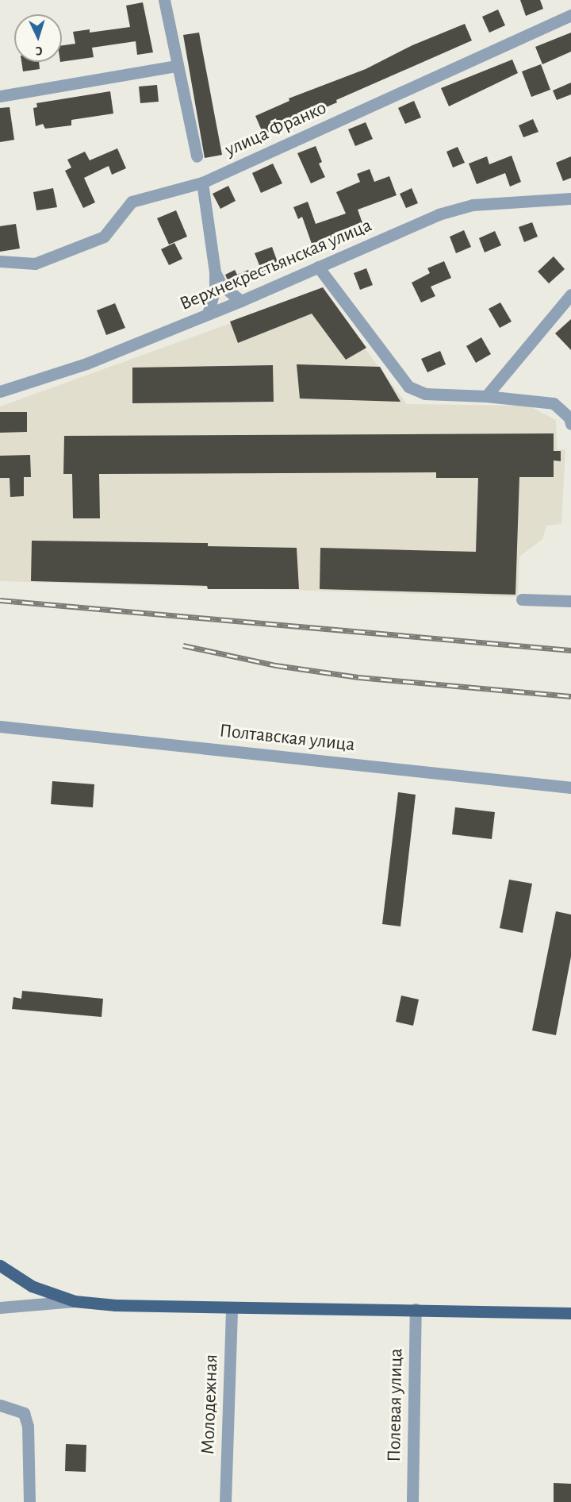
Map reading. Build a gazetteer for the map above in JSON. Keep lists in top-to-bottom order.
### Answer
{
  "streets": {
    "street": [
      "улица Франко",
      "Верхнекрестьянская улица",
      "Полтавская улица",
      "Молодежная",
      "Полевая улица"
    ]
  },
  "north": "bottom"
}
